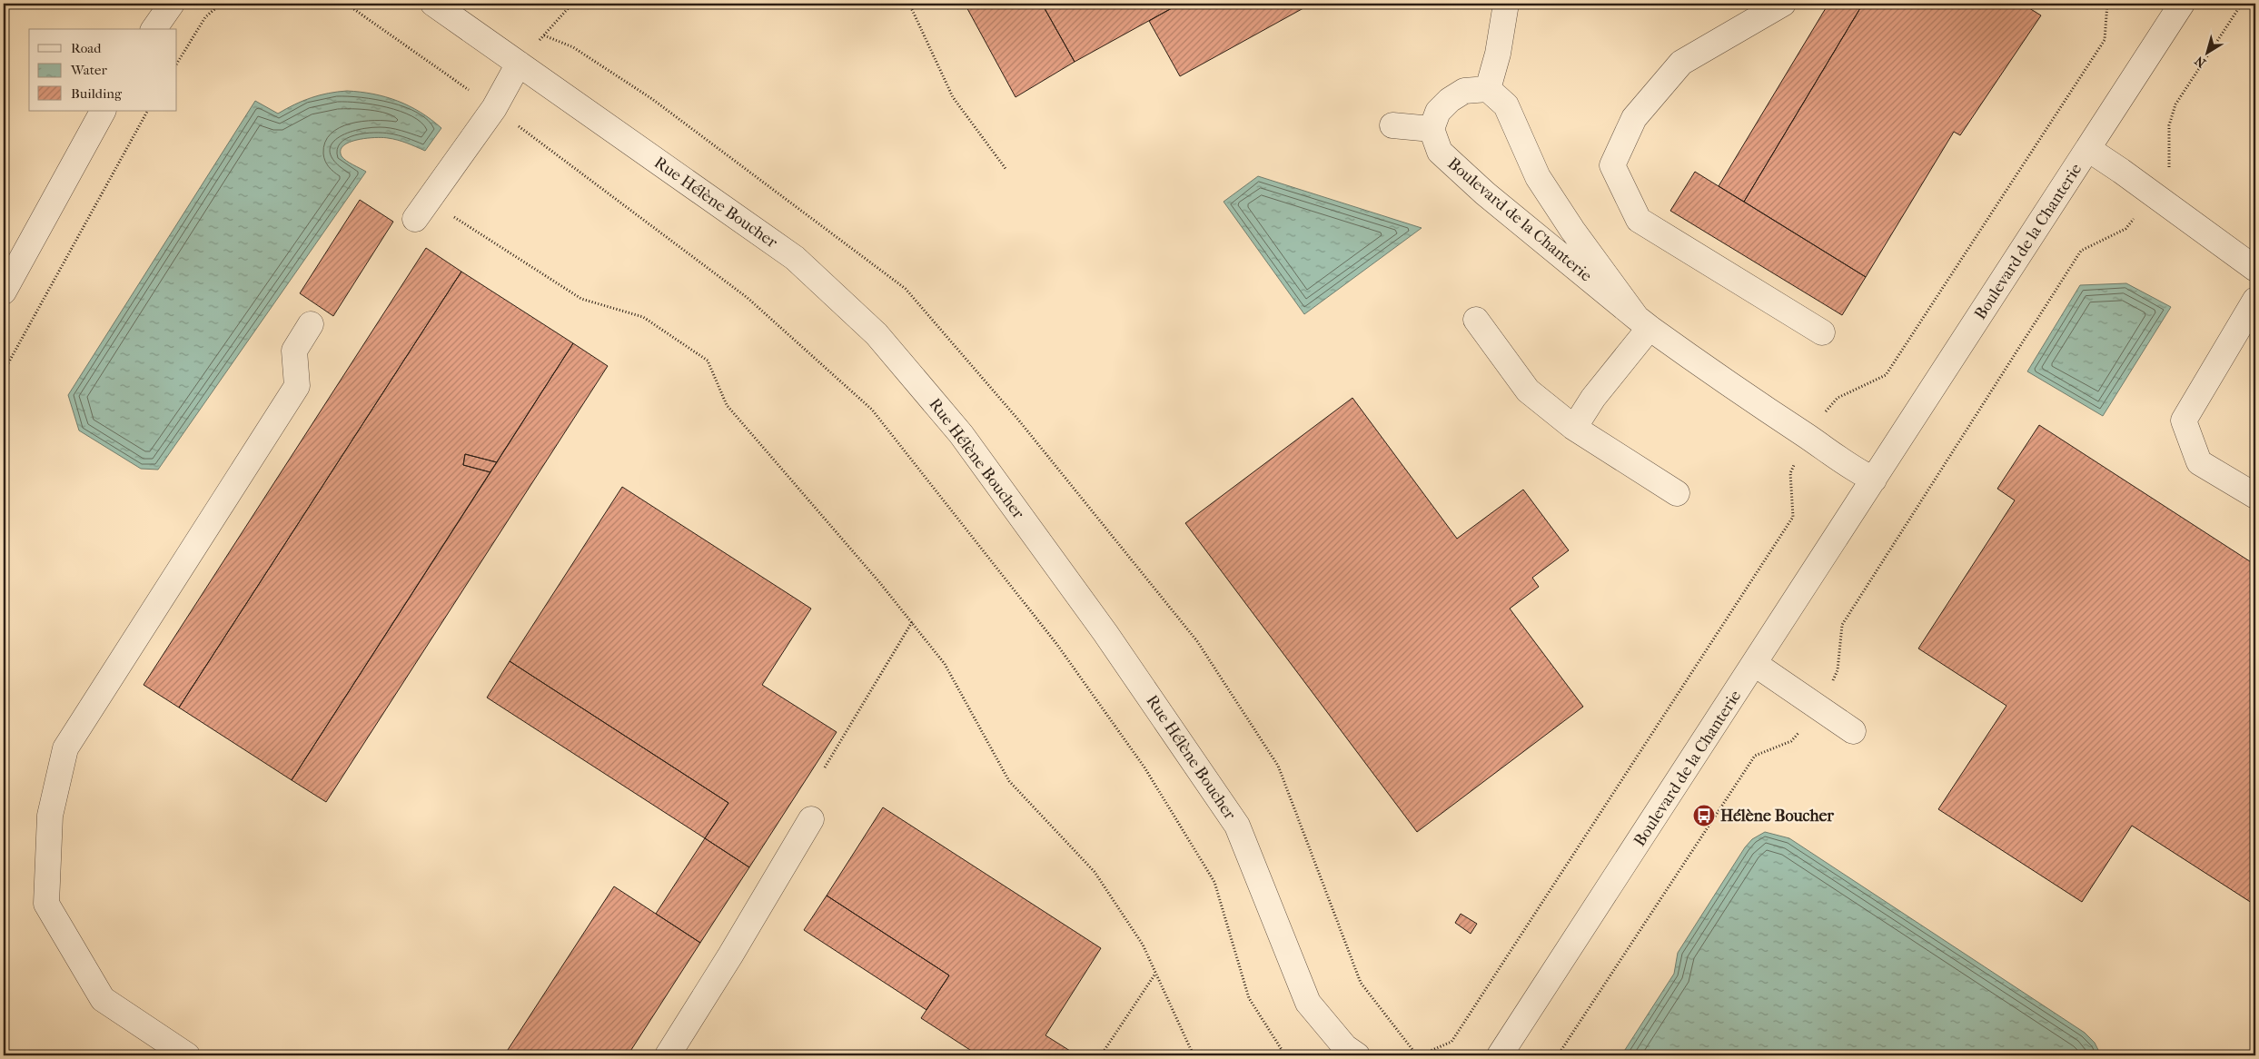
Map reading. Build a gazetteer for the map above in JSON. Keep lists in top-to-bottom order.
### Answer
{
  "streets": {
    "street": ["Rue Hélène Boucher", "Boulevard de la Chanterie"]
  },
  "places": {
    "bus stop": ["Hélène Boucher"]
  },
  "legend": ["Road", "Water", "Building"],
  "north": "bottom left"
}
